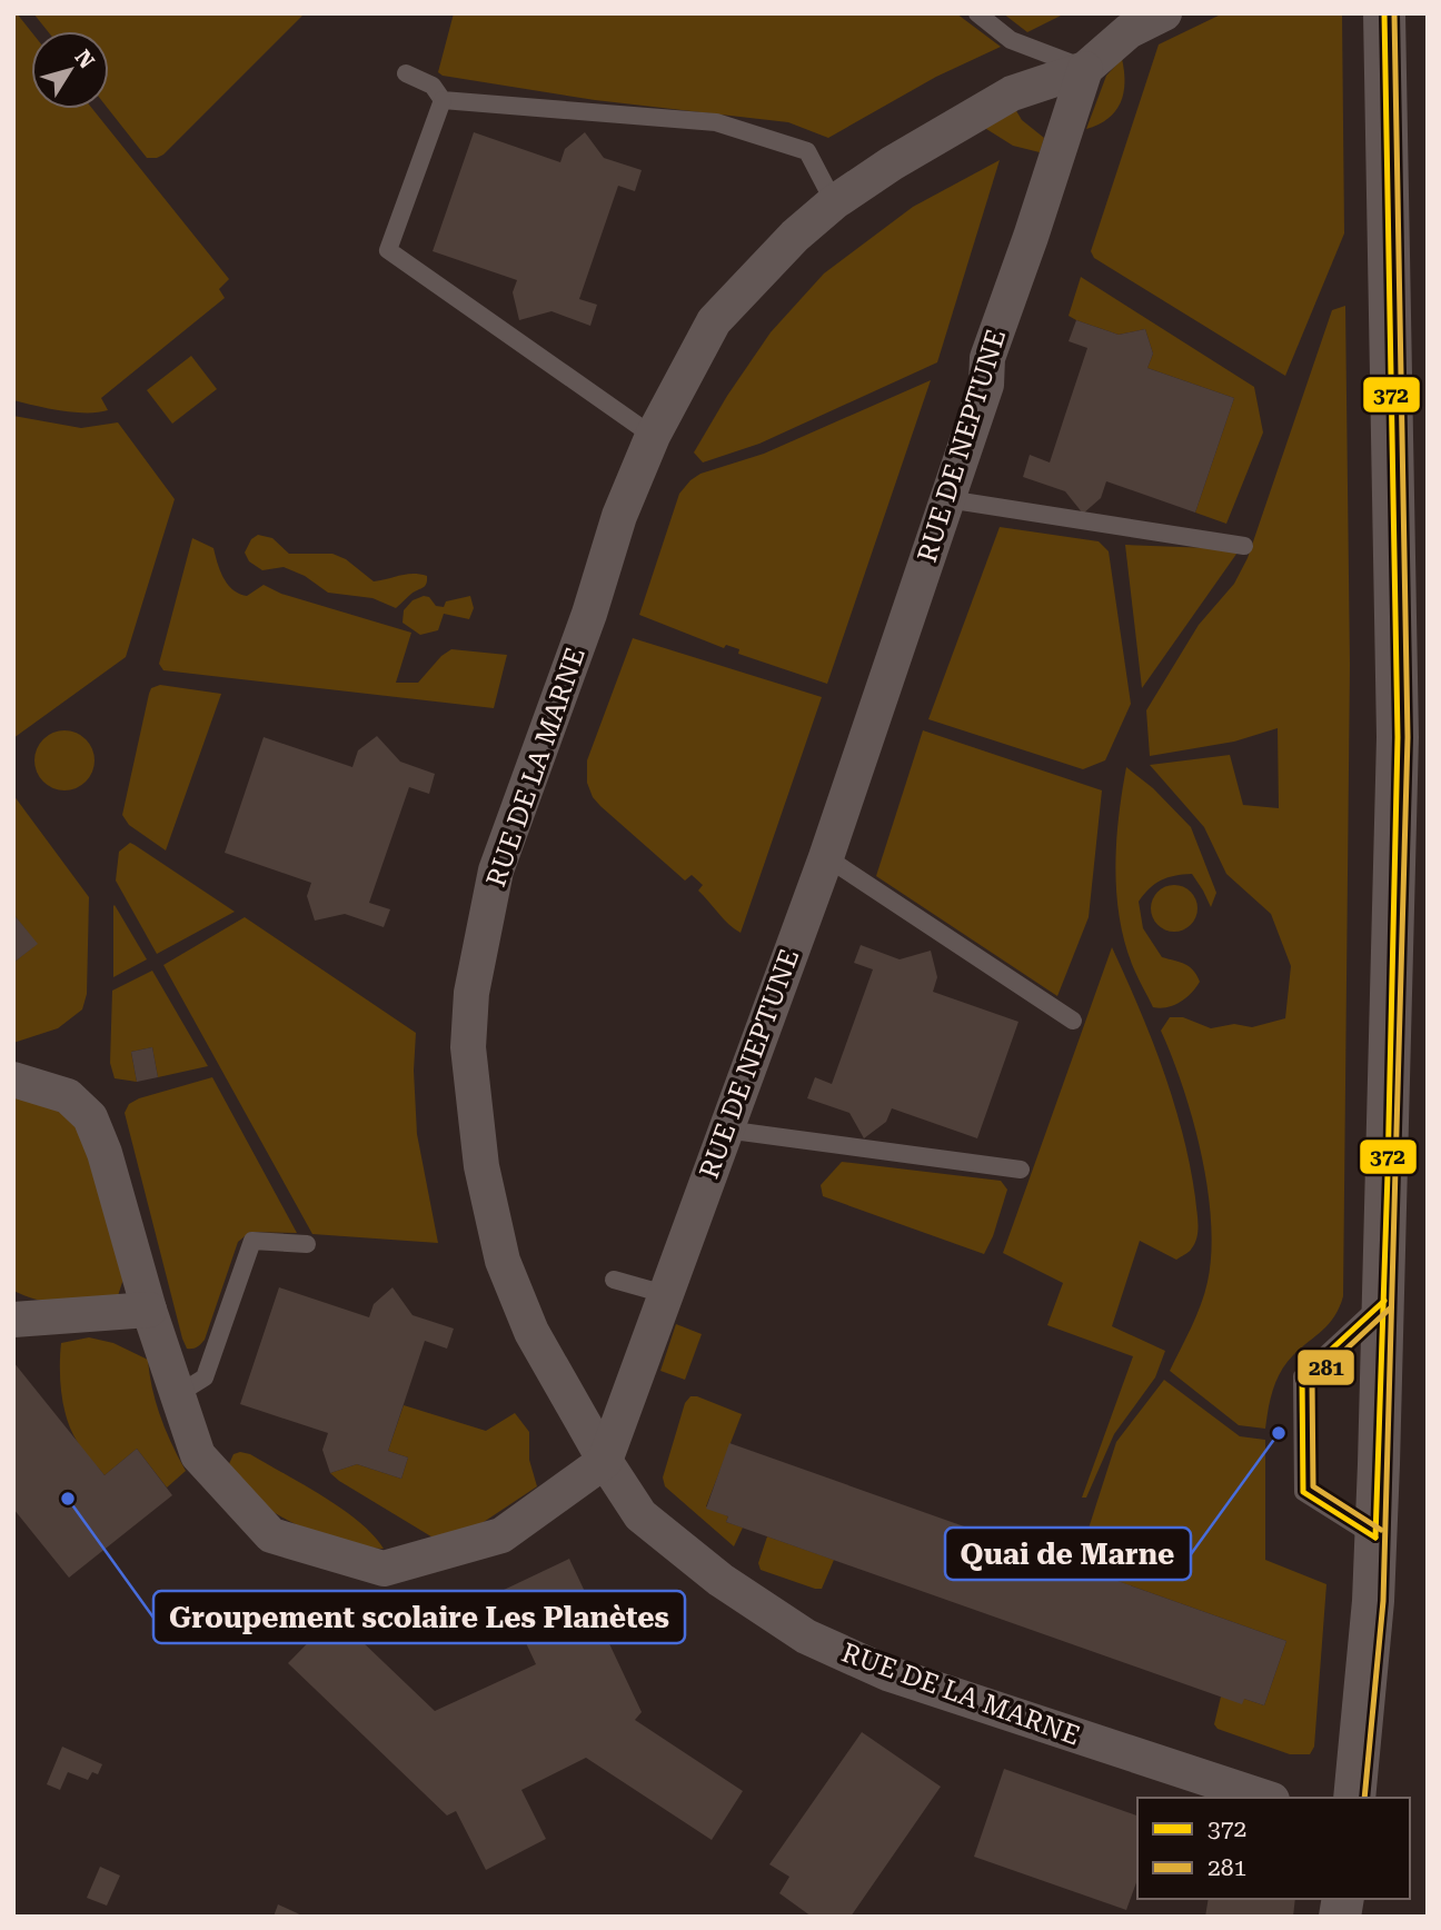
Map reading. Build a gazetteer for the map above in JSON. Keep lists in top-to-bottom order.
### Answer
{
  "streets": {
    "street": ["RUE DE NEPTUNE", "RUE DE LA MARNE"]
  },
  "crossings": [
    ["RUE DE NEPTUNE", "RUE DE LA MARNE"]
  ],
  "places": ["Quai de Marne", "Groupement scolaire Les Planètes"],
  "lines": ["transit line 372", "transit line 281"],
  "legend": ["372", "281"],
  "north": "top right"
}
